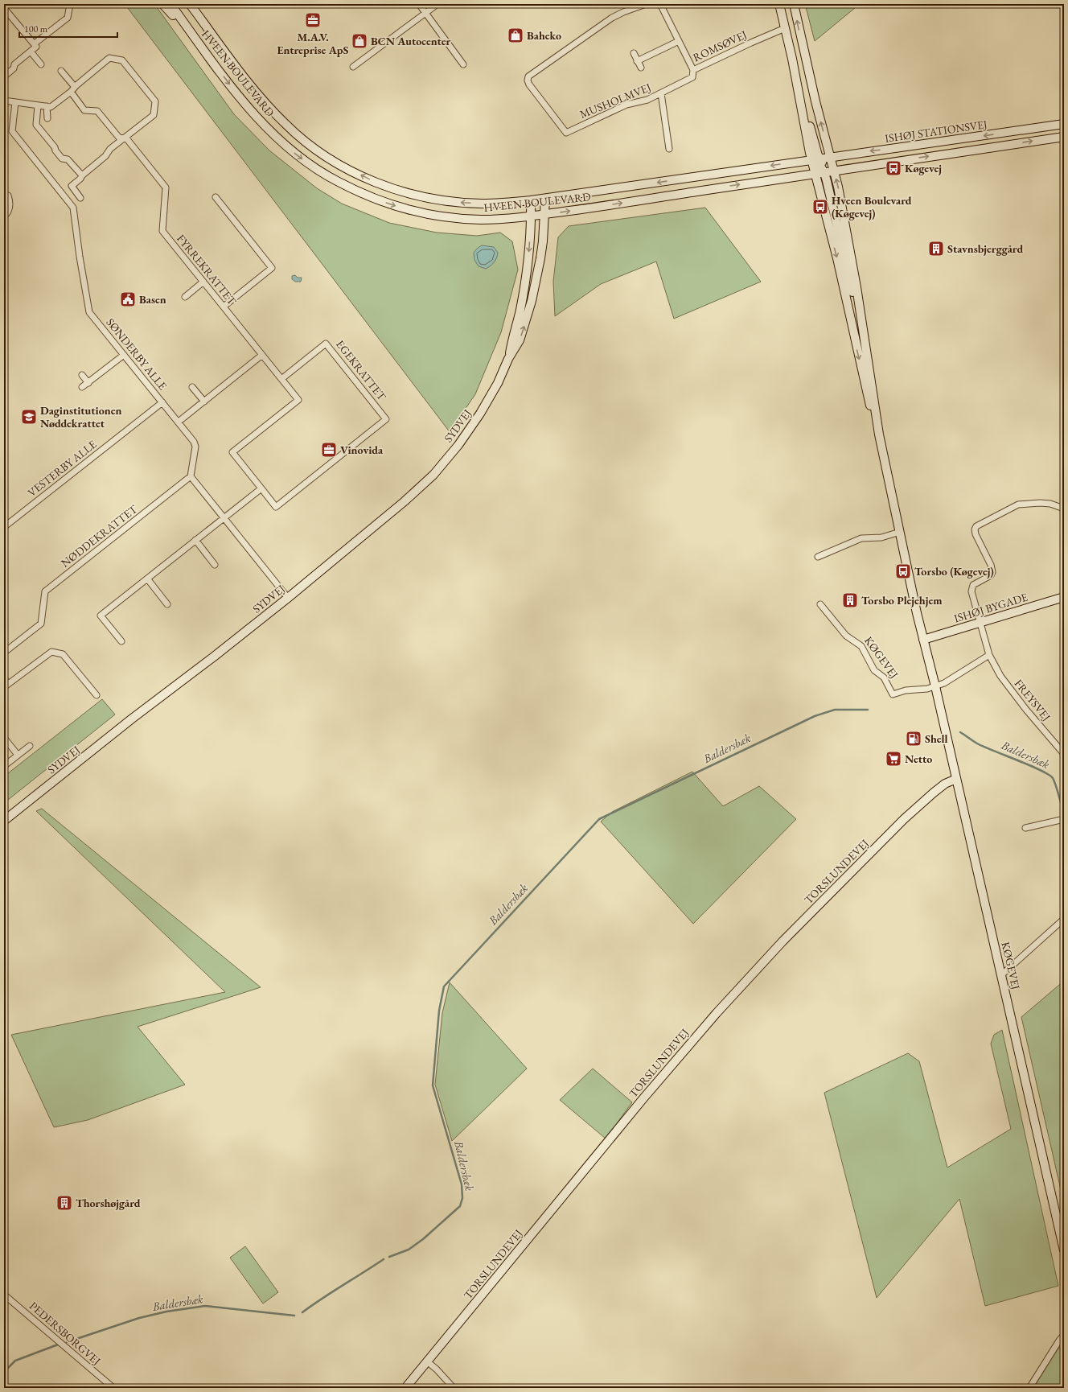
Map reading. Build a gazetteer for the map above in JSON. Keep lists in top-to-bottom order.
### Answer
{
  "streets": {
    "street": [
      "ROMSØVEJ",
      "HVEEN BOULEVARD",
      "MUSHOLMVEJ",
      "ISHØJ STATIONSVEJ",
      "FYRREKRATTET",
      "SØNDERBY ALLE",
      "EGEKRATTET",
      "SYDVEJ",
      "VESTERBY ALLE",
      "NØDDEKRATTET",
      "ISHØJ BYGADE",
      "KØGEVEJ",
      "FREYSVEJ",
      "TORSLUNDEVEJ",
      "PEDERSBORGVEJ"
    ]
  },
  "crossings": [
    ["ROMSØVEJ", "MUSHOLMVEJ"],
    ["ROMSØVEJ", "KØGEVEJ"],
    ["HVEEN BOULEVARD", "ISHØJ STATIONSVEJ"],
    ["HVEEN BOULEVARD", "SYDVEJ"],
    ["HVEEN BOULEVARD", "KØGEVEJ"],
    ["ISHØJ STATIONSVEJ", "KØGEVEJ"],
    ["FYRREKRATTET", "EGEKRATTET"],
    ["SØNDERBY ALLE", "VESTERBY ALLE"],
    ["SØNDERBY ALLE", "NØDDEKRATTET"],
    ["ISHØJ BYGADE", "KØGEVEJ"],
    ["ISHØJ BYGADE", "FREYSVEJ"],
    ["KØGEVEJ", "TORSLUNDEVEJ"]
  ],
  "water": ["Baldersbæk"],
  "places": {
    "office": ["M.A.V. Entreprise ApS", "Vinovida"],
    "shop": ["Baheko", "BCN Autocenter"],
    "bus stop": ["Køgevej", "Hveen Boulevard (Køgevej)", "Torsbo (Køgevej)"],
    "building": ["Stavnsbjerggård", "Torsbo Plejehjem", "Thorshøjgård"],
    "public building": ["Basen"],
    "school or university": ["Daginstitutionen Nøddekrattet"],
    "fuel station": ["Shell"],
    "supermarket": ["Netto"]
  },
  "scale_bar": "100 m"
}
